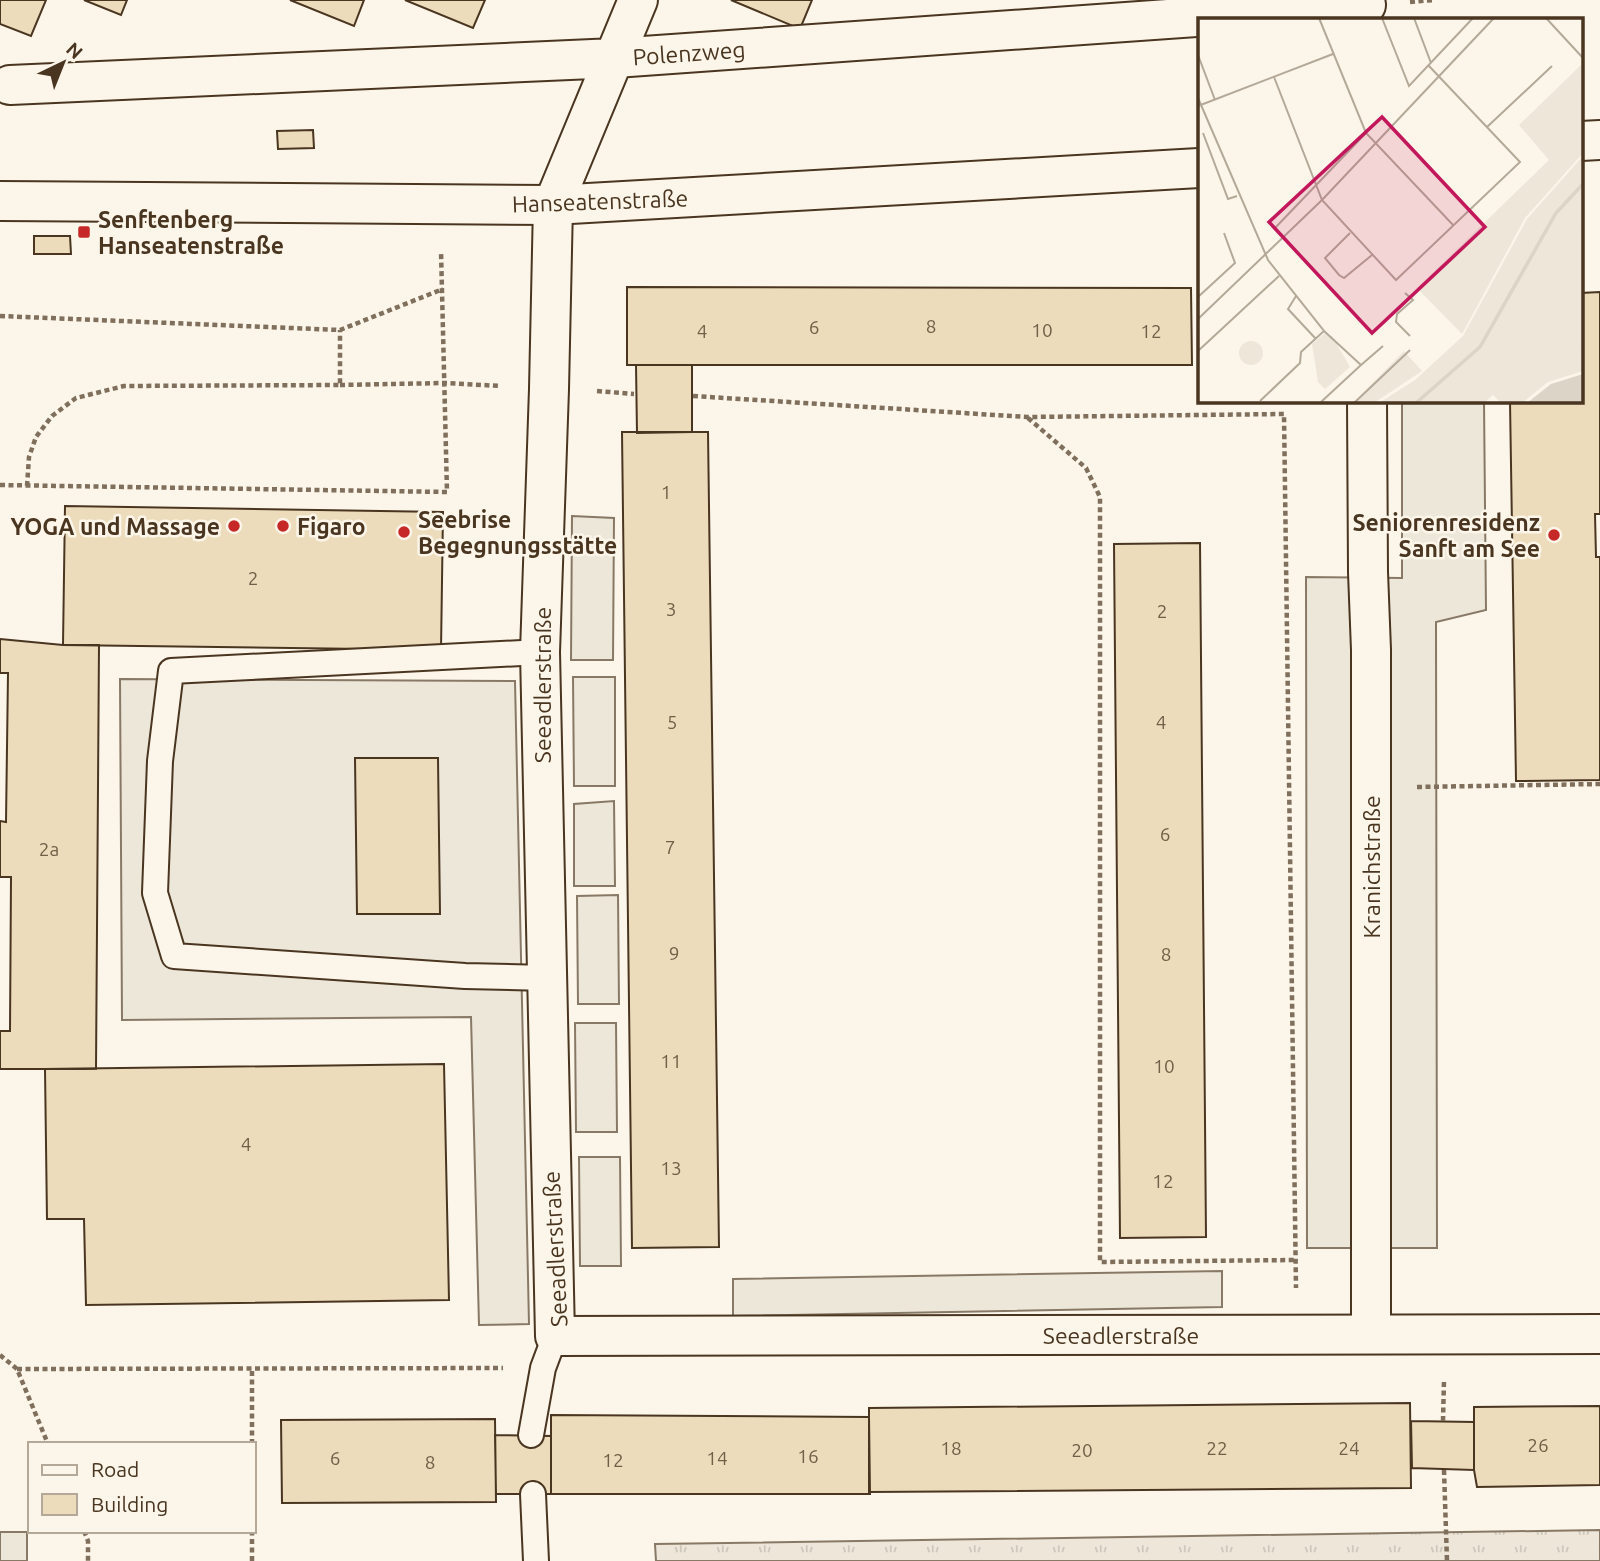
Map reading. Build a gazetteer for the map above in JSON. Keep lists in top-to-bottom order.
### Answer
{
  "streets": {
    "street": [
      "Polenzweg",
      "Hanseatenstraße",
      "Seeadlerstraße",
      "Kranichstraße"
    ]
  },
  "crossings": [
    ["Hanseatenstraße", "Seeadlerstraße"],
    ["Seeadlerstraße", "Kranichstraße"]
  ],
  "places": {
    "transit": ["Senftenberg Hanseatenstraße"],
    "other": [
      "YOGA und Massage",
      "Figaro",
      "Seebrise Begegnungsstätte",
      "Seniorenresidenz Sanft am See"
    ]
  },
  "house_numbers": [
    "8",
    "6",
    "10",
    "4",
    "12",
    "1",
    "2",
    "3",
    "2",
    "5",
    "4",
    "6",
    "7",
    "2a",
    "9",
    "8",
    "11",
    "10",
    "4",
    "13",
    "12",
    "26",
    "18",
    "22",
    "24",
    "20",
    "16",
    "6",
    "14",
    "12",
    "8"
  ],
  "legend": ["Road", "Building"],
  "north": "top right"
}
